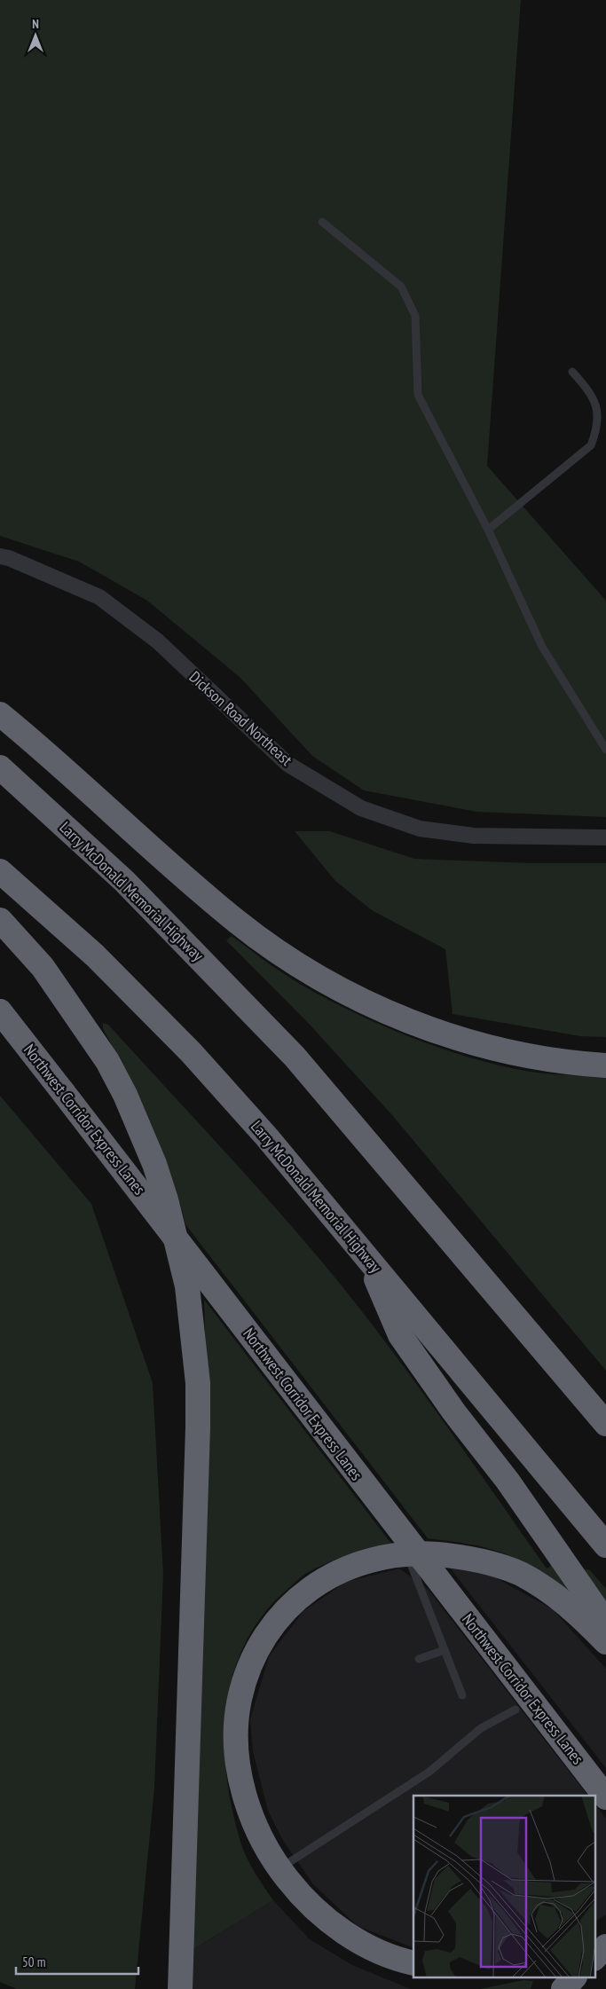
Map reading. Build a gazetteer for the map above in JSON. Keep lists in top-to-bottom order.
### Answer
{
  "streets": {
    "highway": ["Larry McDonald Memorial Highway", "Northwest Corridor Express Lanes"],
    "street": ["Dickson Road Northeast"]
  },
  "scale_bar": "50 m",
  "north": "top"
}
